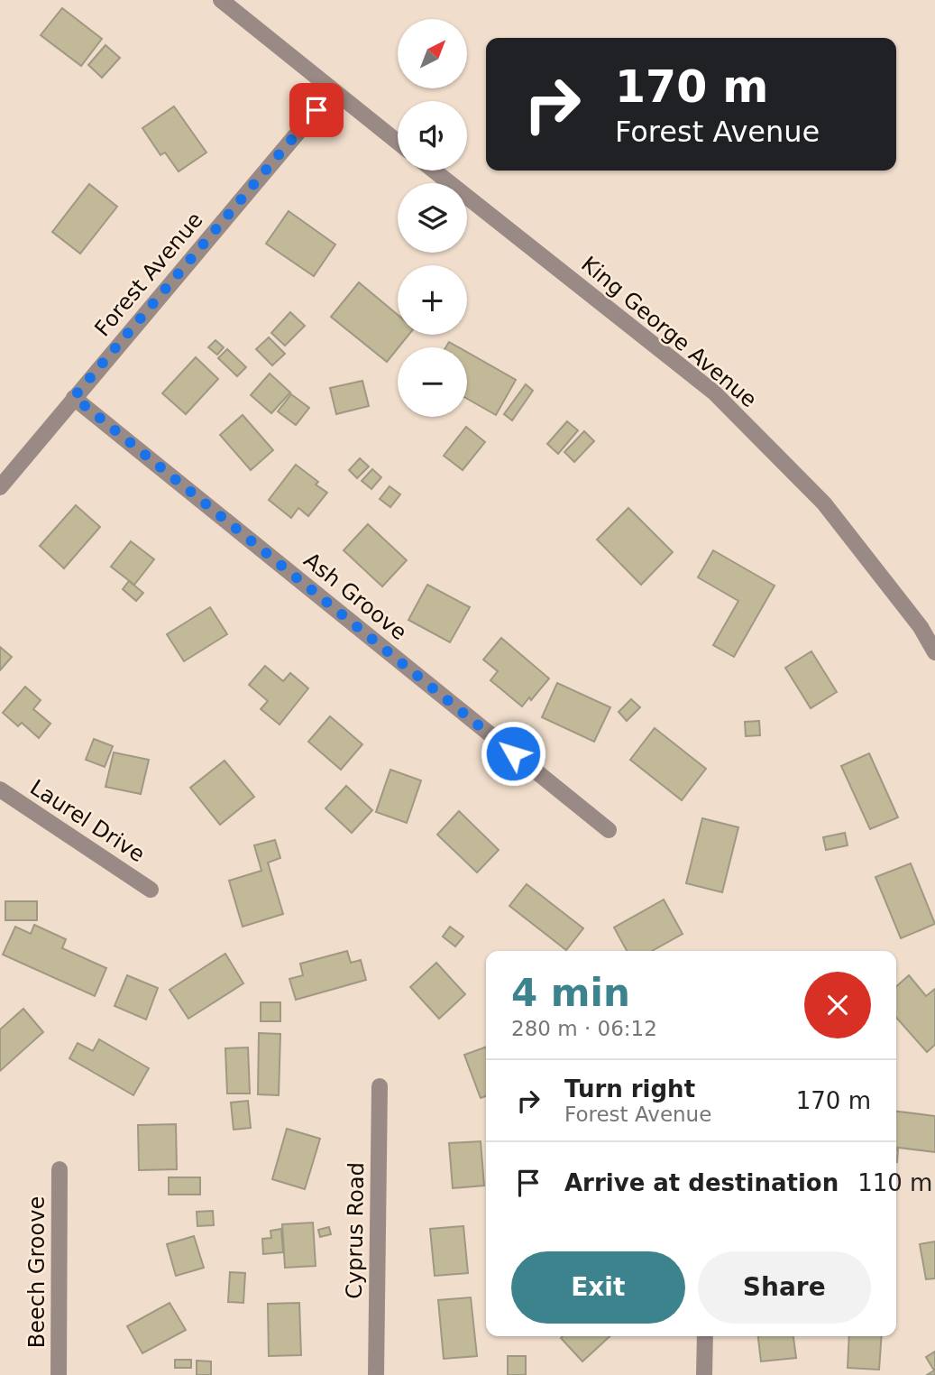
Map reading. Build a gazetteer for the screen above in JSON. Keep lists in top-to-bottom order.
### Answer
{
  "streets": {
    "street": [
      "Forest Avenue",
      "King George Avenue",
      "Ash Groove",
      "Laurel Drive",
      "Cyprus Road",
      "Beech Groove"
    ]
  },
  "crossings": [
    ["Forest Avenue", "Ash Groove"]
  ],
  "north": "top right",
  "page": {
    "map_buttons": ["+", "−"],
    "turn": ["170 m", "Forest Avenue"],
    "heading": ["4 min", "280 m · 06:12"],
    "list": [
      {
        "name": "Turn right",
        "note": "Forest Avenue",
        "value": "170 m"
      },
      {
        "name": "Arrive at destination",
        "value": "110 m"
      }
    ],
    "buttons": ["Exit", "Share"]
  }
}
